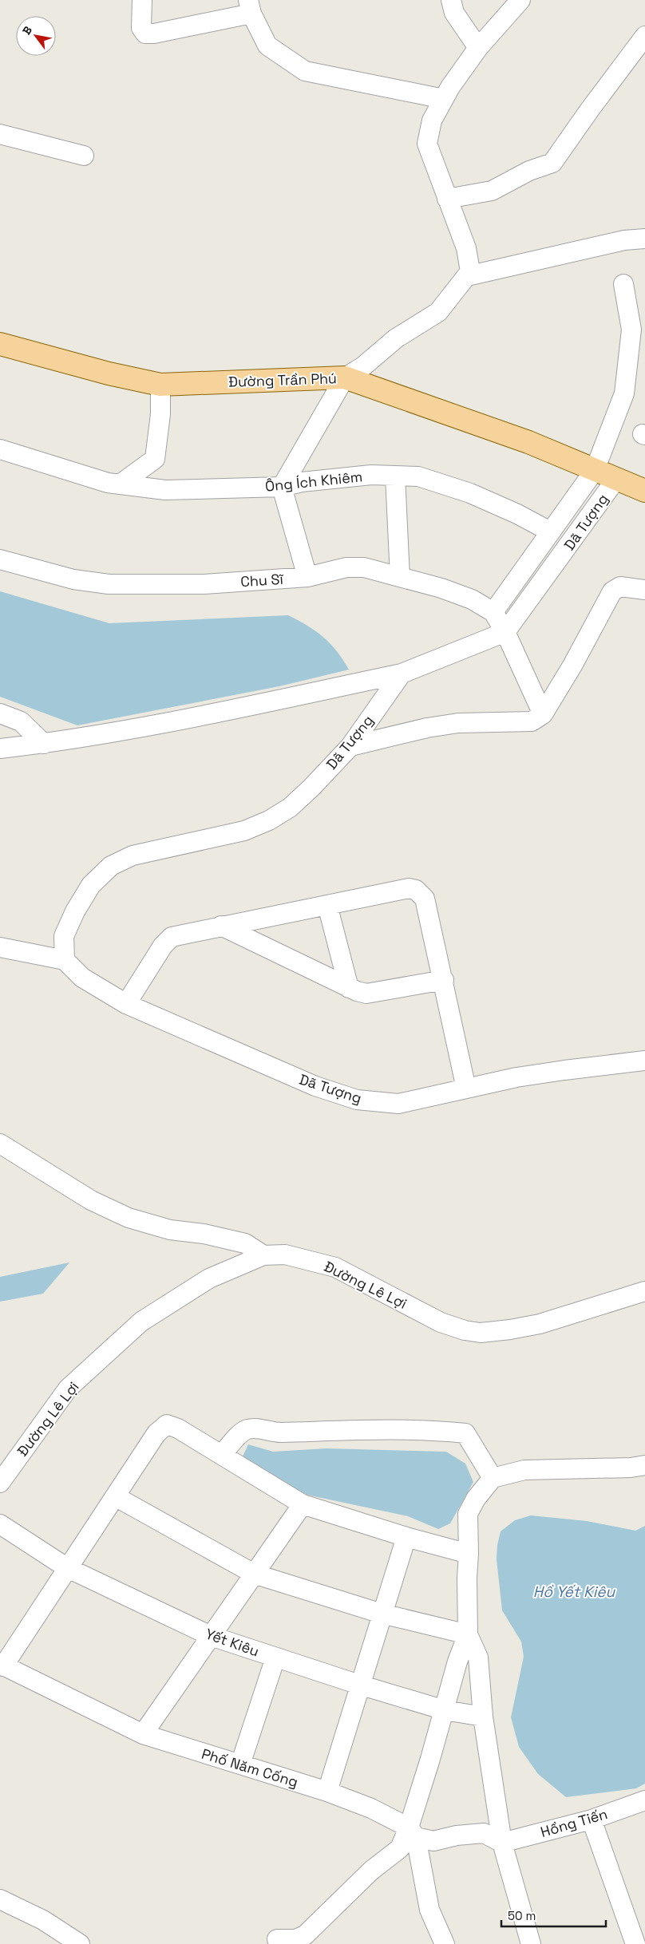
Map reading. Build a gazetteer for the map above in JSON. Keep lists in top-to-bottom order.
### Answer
{
  "streets": {
    "main road": ["Đường Trần Phú"],
    "street": [
      "Ông Ích Khiêm",
      "Dã Tượng",
      "Chu Sĩ",
      "Đường Lê Lợi",
      "Yết Kiêu",
      "Phố Năm Cống",
      "Hồng Tiến"
    ]
  },
  "crossings": [
    ["Đường Trần Phú", "Dã Tượng"],
    ["Dã Tượng", "Chu Sĩ"],
    ["Phố Năm Cống", "Hồng Tiến"]
  ],
  "water": ["Hồ Yết Kiêu"],
  "scale_bar": "50 m",
  "north": "top left"
}
